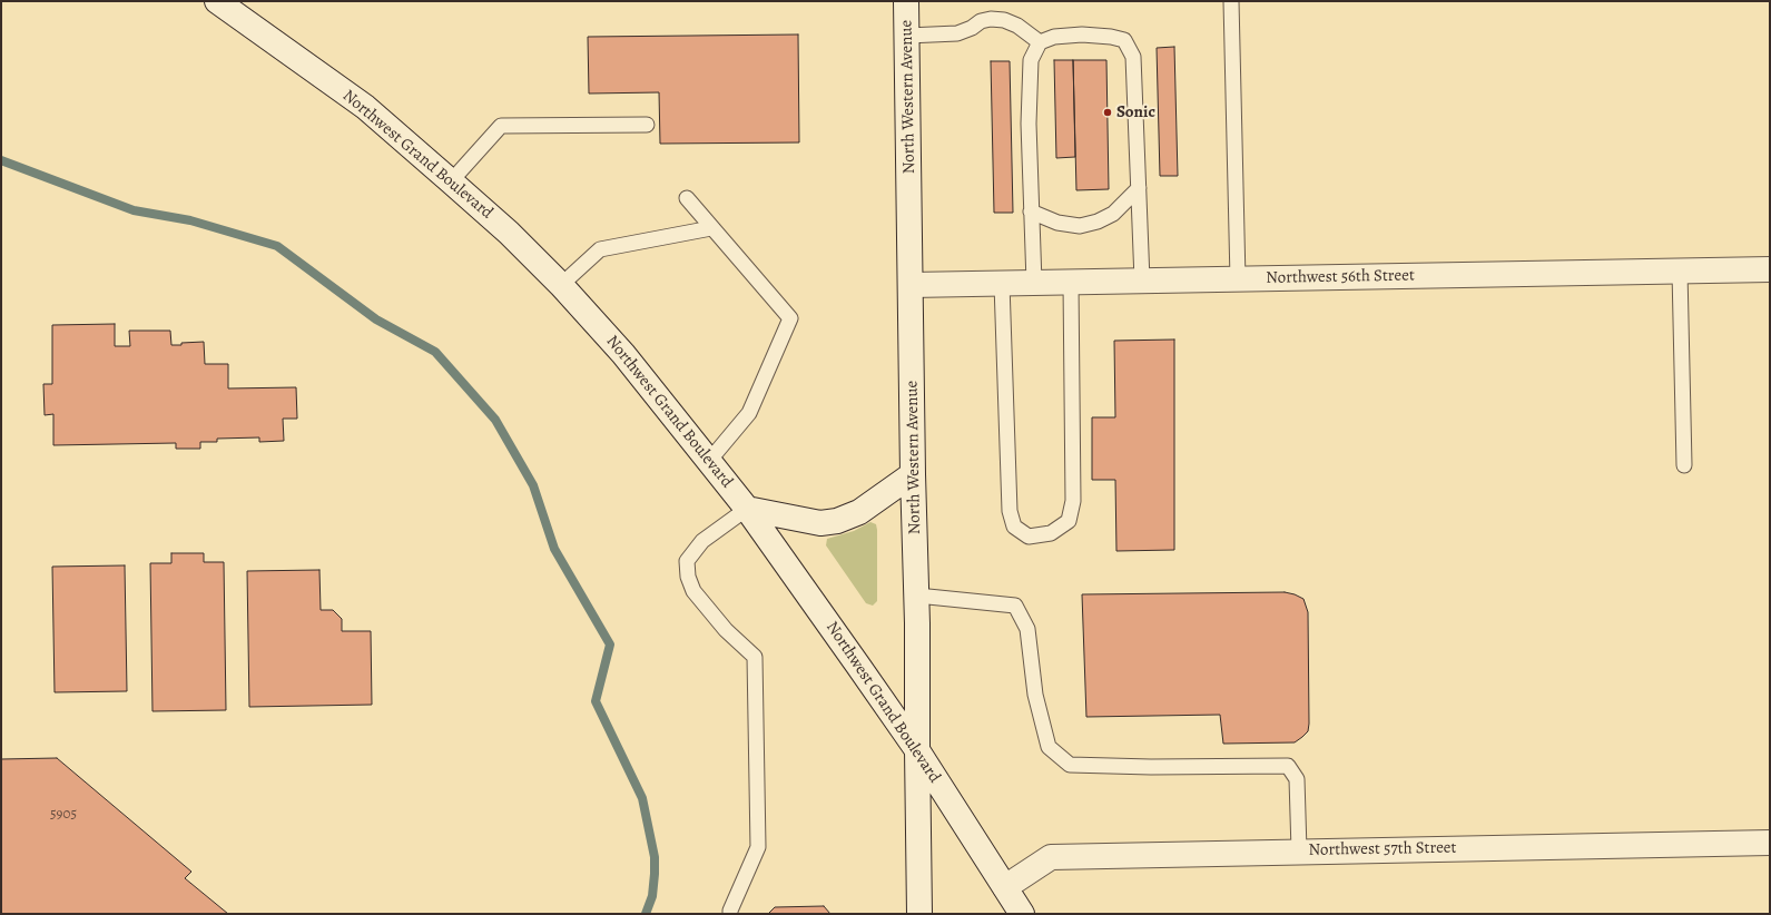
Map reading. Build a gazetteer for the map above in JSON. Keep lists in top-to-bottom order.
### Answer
{
  "streets": {
    "main road": [
      "North Western Avenue",
      "Northwest Grand Boulevard",
      "Northwest 56th Street",
      "Northwest 57th Street"
    ]
  },
  "crossings": [
    ["North Western Avenue", "Northwest Grand Boulevard"],
    ["North Western Avenue", "Northwest 56th Street"],
    ["Northwest Grand Boulevard", "Northwest 57th Street"]
  ],
  "places": ["Sonic"],
  "house_numbers": ["5905"]
}
